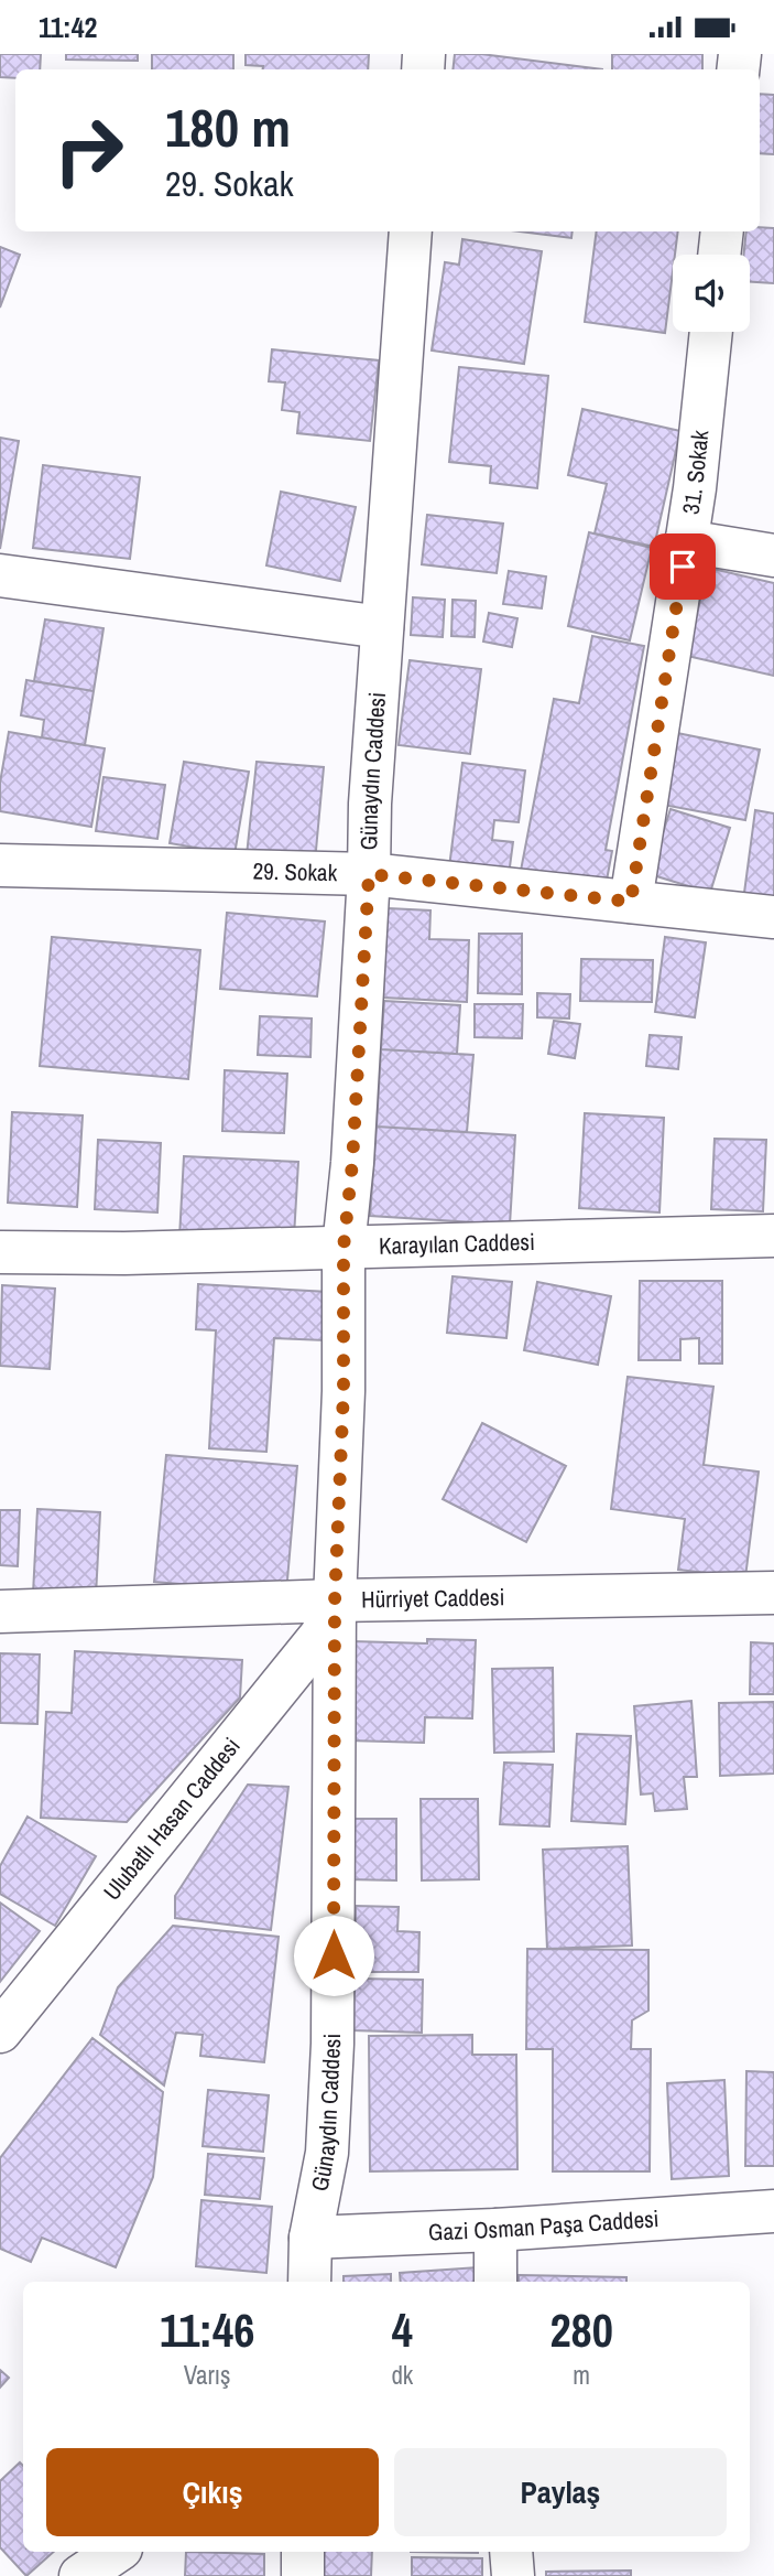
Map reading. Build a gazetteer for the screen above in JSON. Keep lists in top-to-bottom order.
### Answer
{
  "streets": {
    "street": [
      "31. Sokak",
      "Günaydın Caddesi",
      "29. Sokak",
      "Karayılan Caddesi",
      "Hürriyet Caddesi",
      "Ulubatlı Hasan Caddesi",
      "Gazi Osman Paşa Caddesi"
    ]
  },
  "crossings": [
    ["31. Sokak", "29. Sokak"],
    ["Günaydın Caddesi", "29. Sokak"],
    ["Günaydın Caddesi", "Karayılan Caddesi"],
    ["Günaydın Caddesi", "Hürriyet Caddesi"],
    ["Günaydın Caddesi", "Ulubatlı Hasan Caddesi"],
    ["Günaydın Caddesi", "Gazi Osman Paşa Caddesi"],
    ["Hürriyet Caddesi", "Ulubatlı Hasan Caddesi"]
  ],
  "page": {
    "status": "11:42",
    "turn": ["180 m", "29. Sokak"],
    "eta": [
      "11:46",
      "Varış",
      "4",
      "dk",
      "280",
      "m"
    ],
    "buttons": ["Çıkış", "Paylaş"]
  }
}
